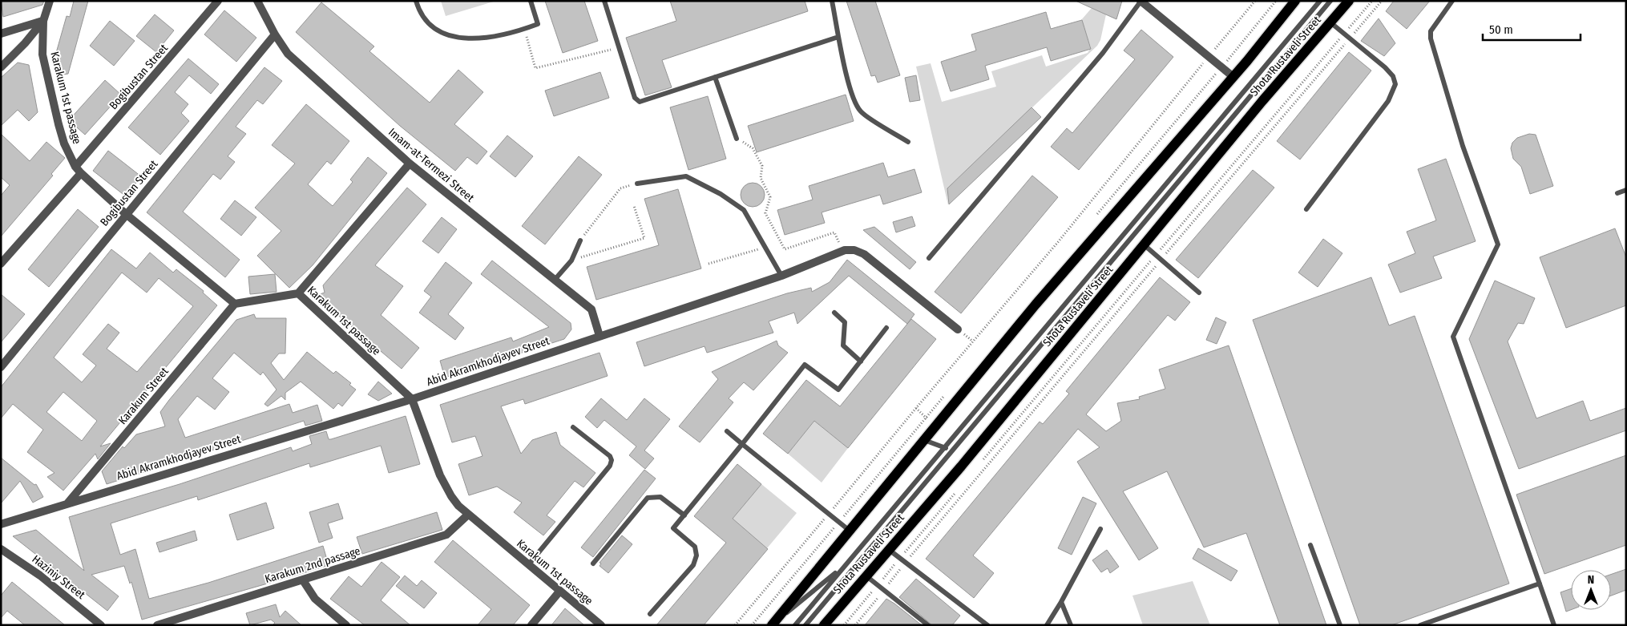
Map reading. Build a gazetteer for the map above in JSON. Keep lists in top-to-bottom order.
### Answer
{
  "streets": {
    "main road": ["Shota Rustaveli Street"],
    "street": [
      "Bogibustаn Street",
      "Karakum 1st passage",
      "Imam-at-Termezi Street",
      "Bogibustan Street",
      "Abid Akramkhodjayev Street",
      "Karakum Street",
      "Karakum 2nd passage",
      "Haziniy Street"
    ]
  },
  "crossings": [
    ["Bogibustаn Street", "Karakum 1st passage"],
    ["Karakum 1st passage", "Bogibustan Street"],
    ["Karakum 1st passage", "Abid Akramkhodjayev Street"],
    ["Karakum 1st passage", "Karakum Street"],
    ["Karakum 1st passage", "Karakum 2nd passage"],
    ["Imam-at-Termezi Street", "Bogibustan Street"],
    ["Imam-at-Termezi Street", "Abid Akramkhodjayev Street"],
    ["Abid Akramkhodjayev Street", "Karakum Street"]
  ],
  "scale_bar": "50 m",
  "north": "top"
}
